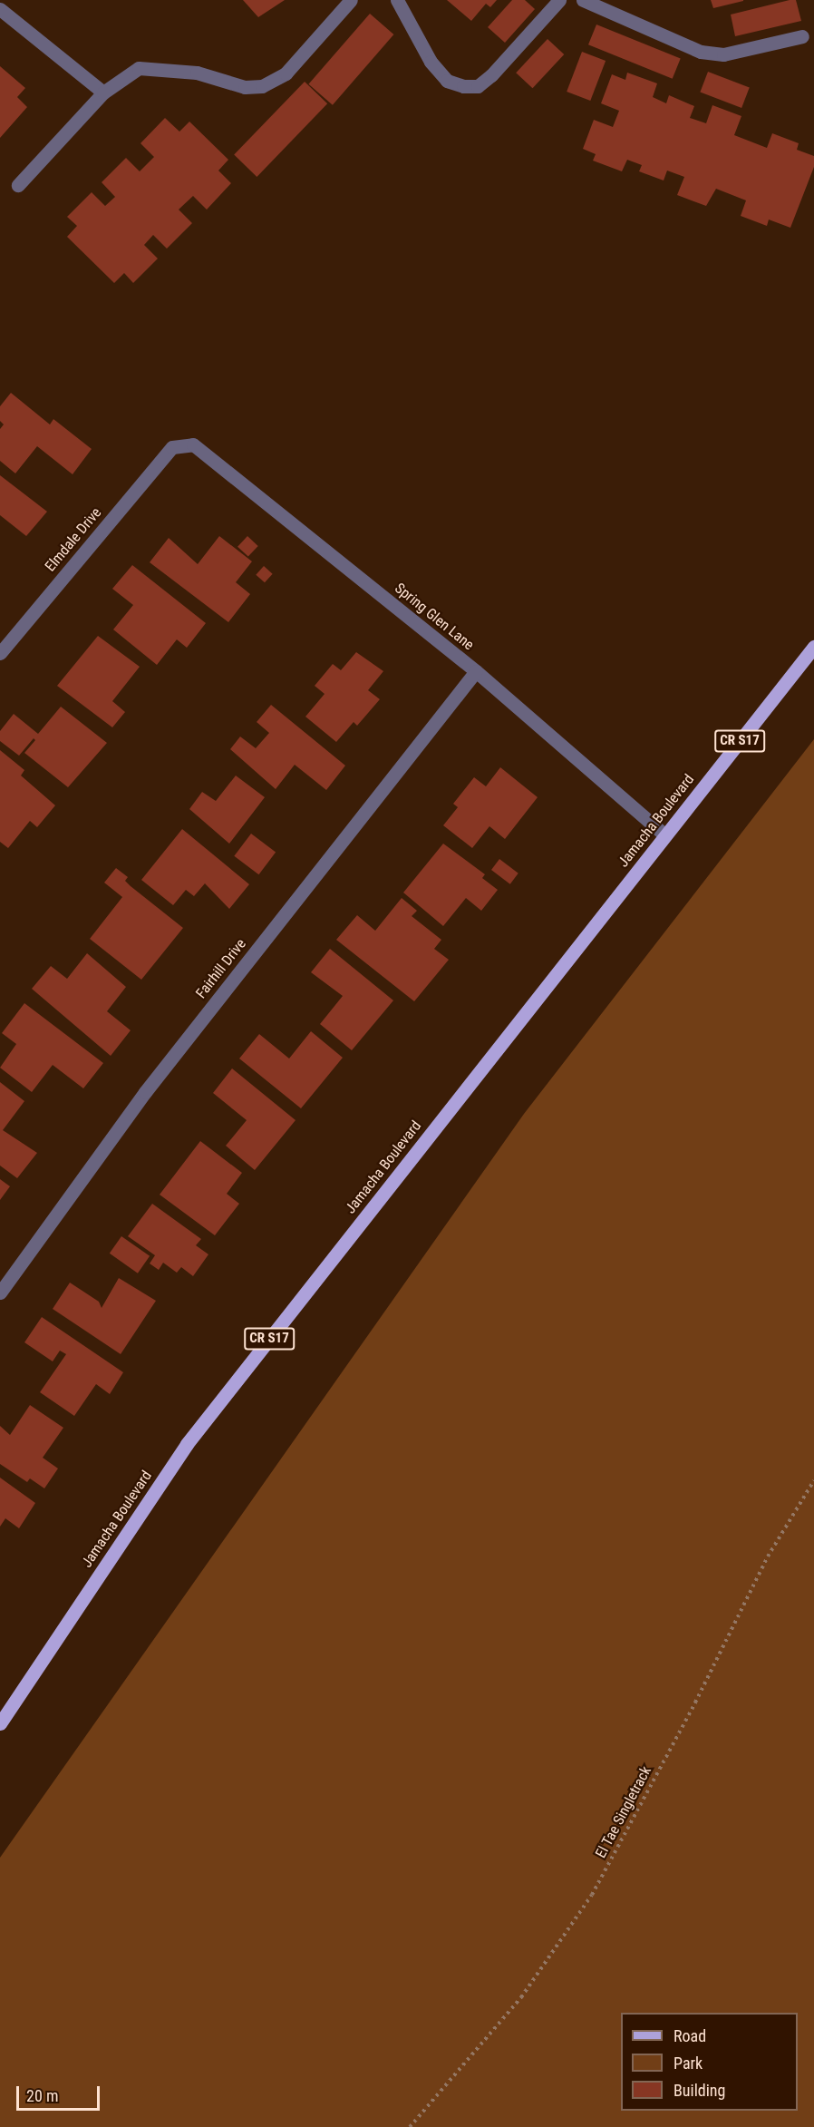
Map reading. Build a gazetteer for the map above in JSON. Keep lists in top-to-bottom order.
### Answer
{
  "streets": {
    "main road": ["CR S17", "Jamacha Boulevard"],
    "street": ["Elmdale Drive", "Spring Glen Lane", "Fairhill Drive"],
    "path": ["El Tae Singletrack"]
  },
  "crossings": [
    ["Elmdale Drive", "Spring Glen Lane"],
    ["Spring Glen Lane", "Jamacha Boulevard"],
    ["Spring Glen Lane", "Fairhill Drive"]
  ],
  "legend": ["Road", "Park", "Building"],
  "scale_bar": "20 m"
}
